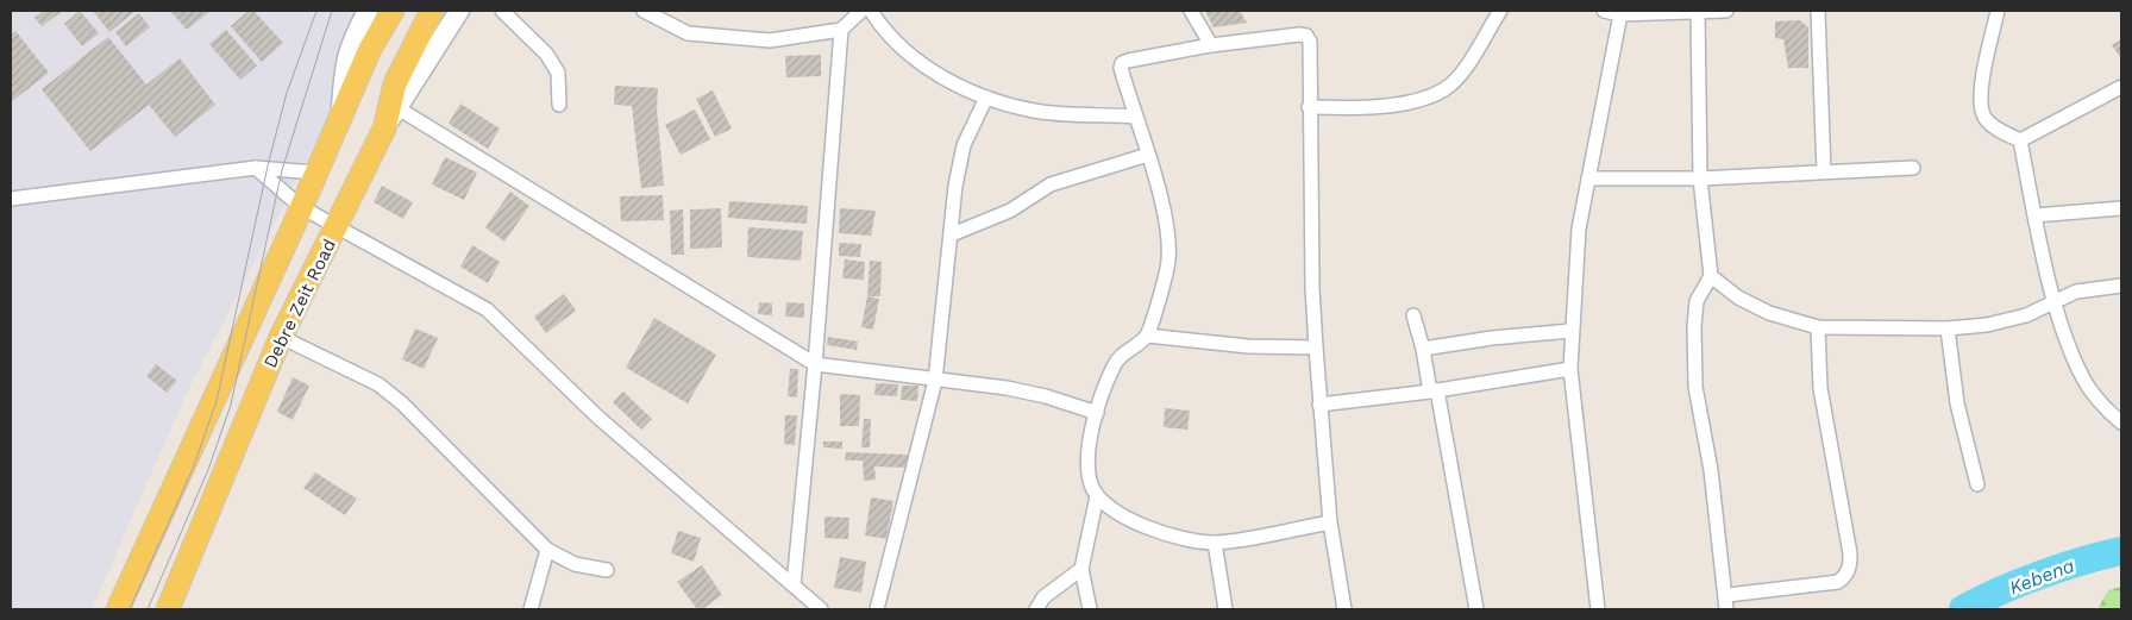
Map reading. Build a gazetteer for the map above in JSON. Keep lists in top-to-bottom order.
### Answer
{
  "streets": {
    "main road": ["Debre Zeit Road"]
  },
  "water": ["Kebena"]
}
